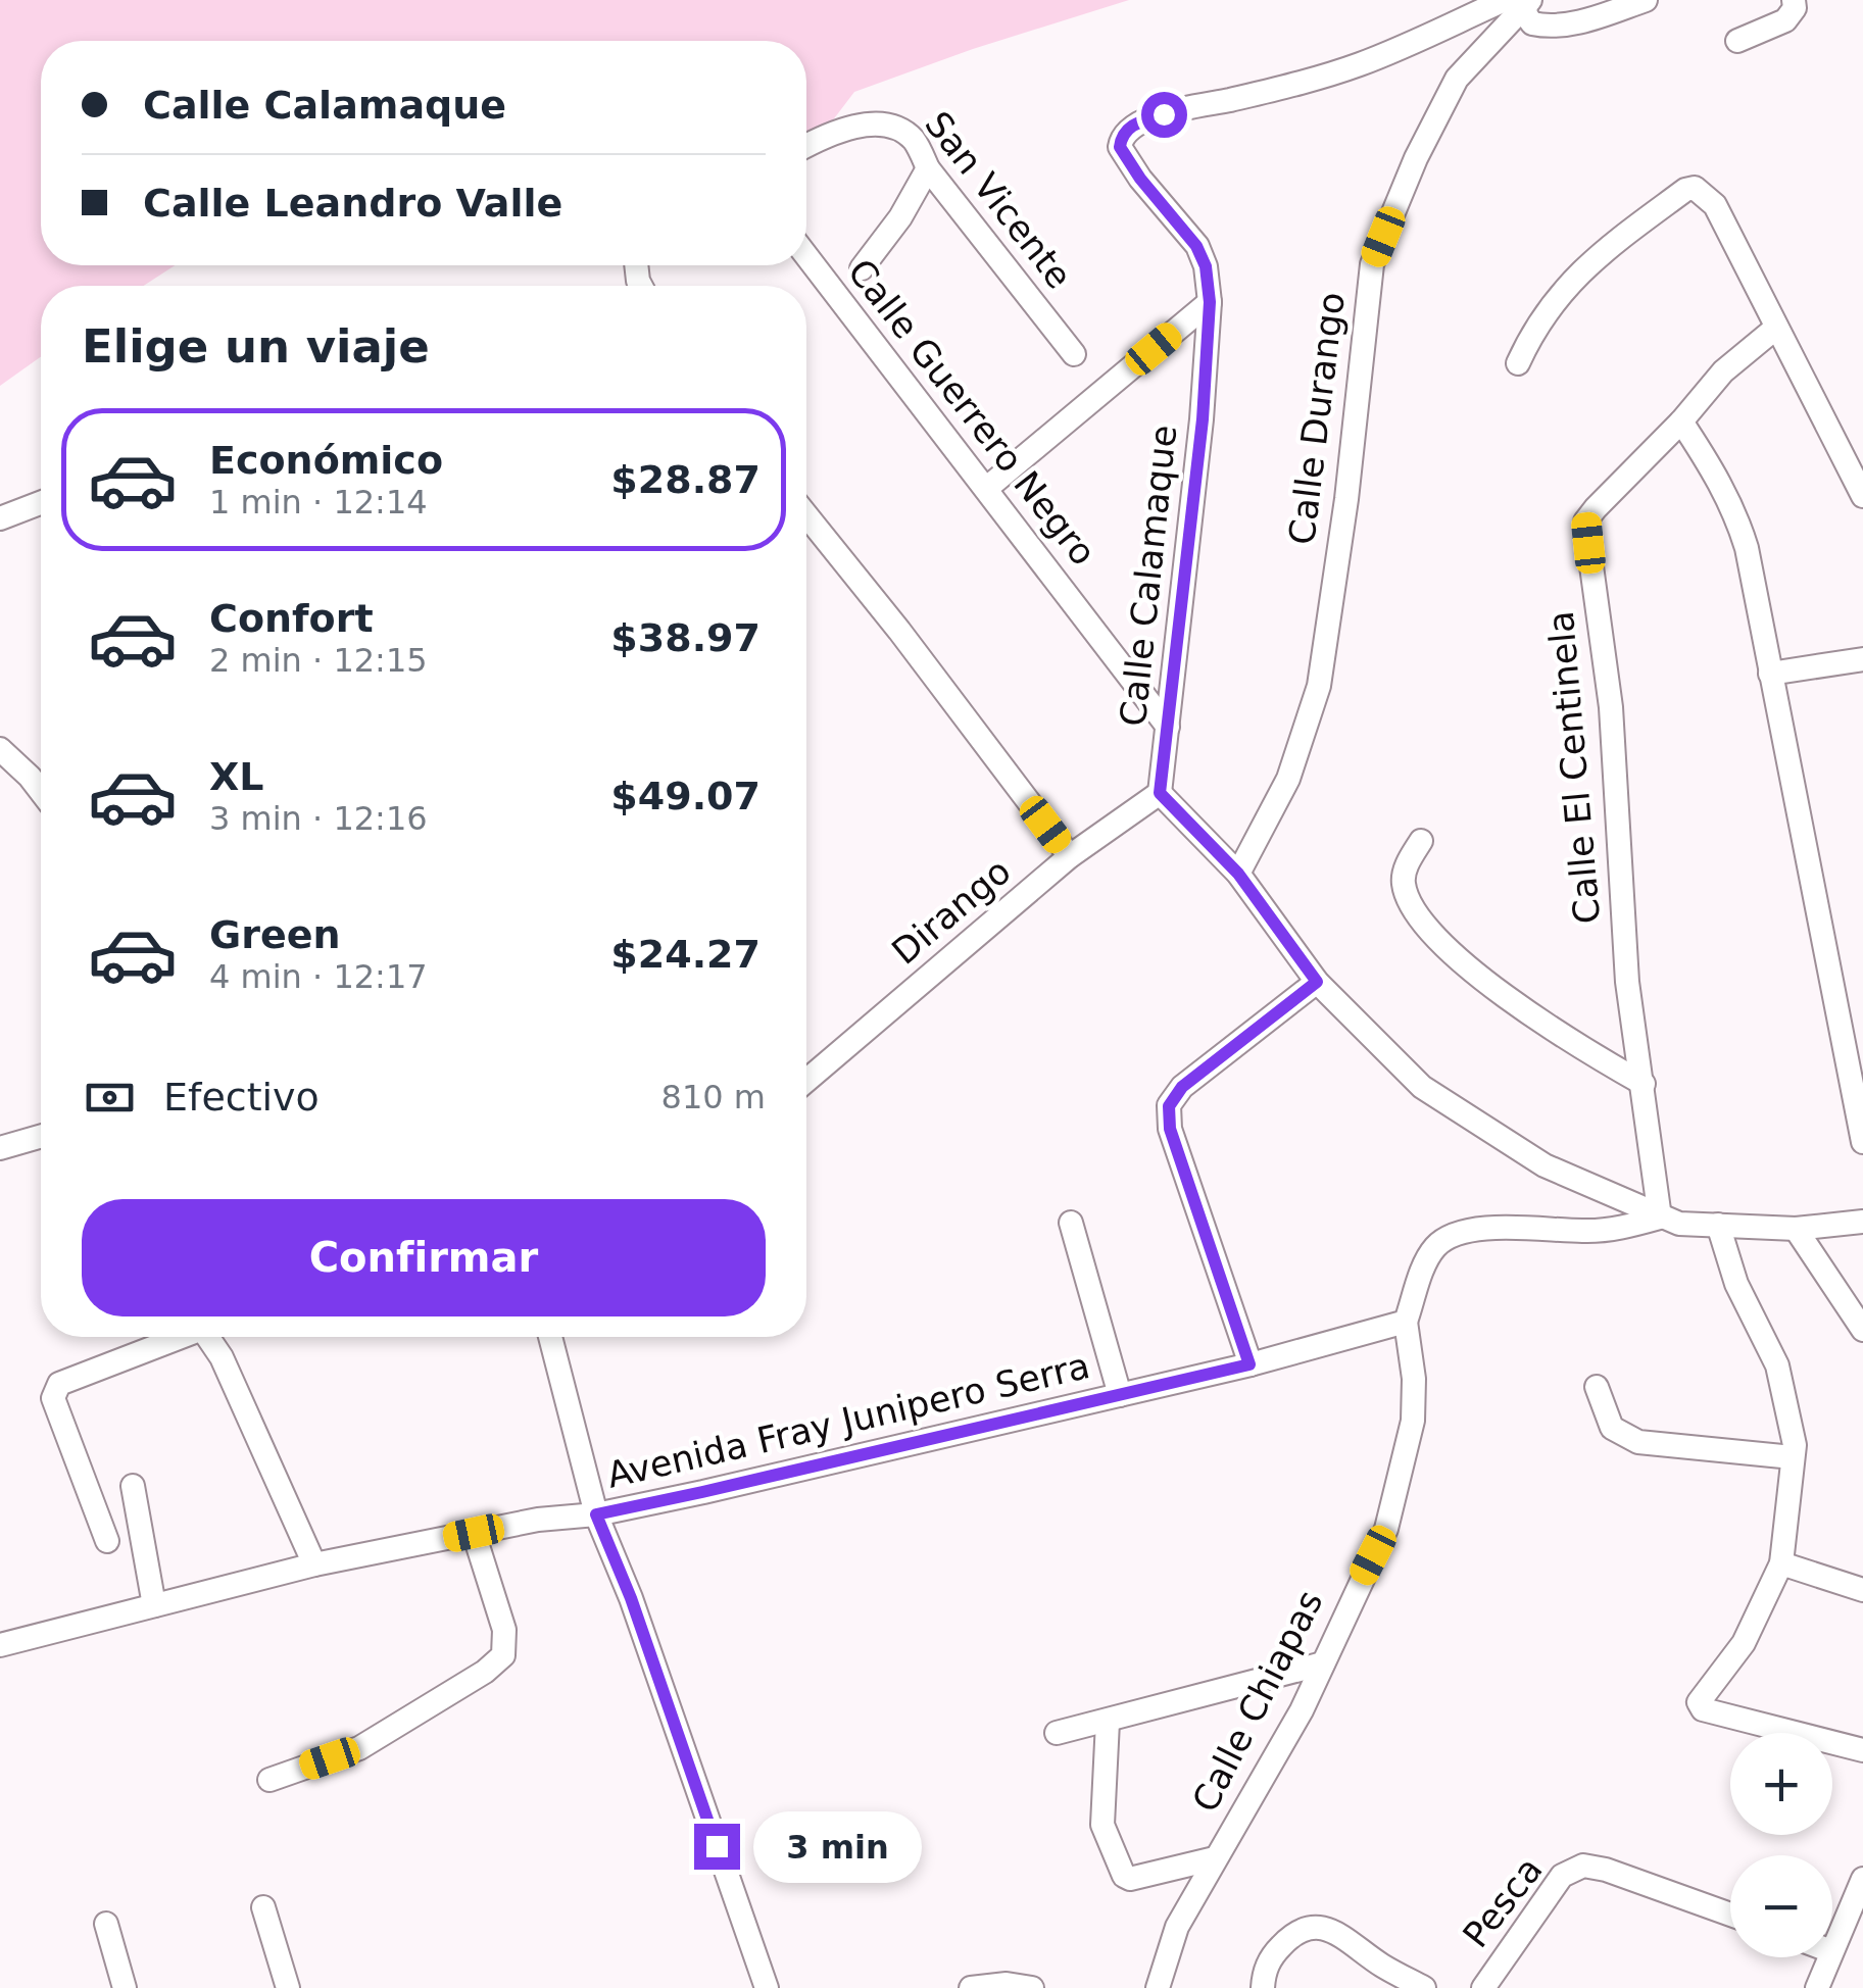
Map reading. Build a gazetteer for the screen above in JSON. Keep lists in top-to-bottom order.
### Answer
{
  "streets": {
    "street": [
      "San Vicente",
      "Calle Guerrero Negro",
      "Calle Durango",
      "Calle Calamaque",
      "Calle El Centinela",
      "Dirango",
      "Avenida Fray Junipero Serra",
      "Calle Chiapas",
      "Pesca"
    ]
  },
  "crossings": [
    ["Calle Guerrero Negro", "Calle Calamaque"],
    ["Calle Durango", "Calle Calamaque"],
    ["Calle Calamaque", "Dirango"],
    ["Avenida Fray Junipero Serra", "Calle Chiapas"]
  ],
  "page": {
    "banner": ["Calle Calamaque", "Calle Leandro Valle"],
    "heading": "Elige un viaje",
    "list": [
      {
        "name": "Económico",
        "note": "1 min · 12:14",
        "value": "$28.87"
      },
      {
        "name": "Confort",
        "note": "2 min · 12:15",
        "value": "$38.97"
      },
      {
        "name": "XL",
        "note": "3 min · 12:16",
        "value": "$49.07"
      },
      {
        "name": "Green",
        "note": "4 min · 12:17",
        "value": "$24.27"
      }
    ],
    "pay": ["Efectivo", "810 m"],
    "buttons": "Confirmar",
    "map_buttons": ["+", "−"],
    "bubble": "3 min"
  }
}
